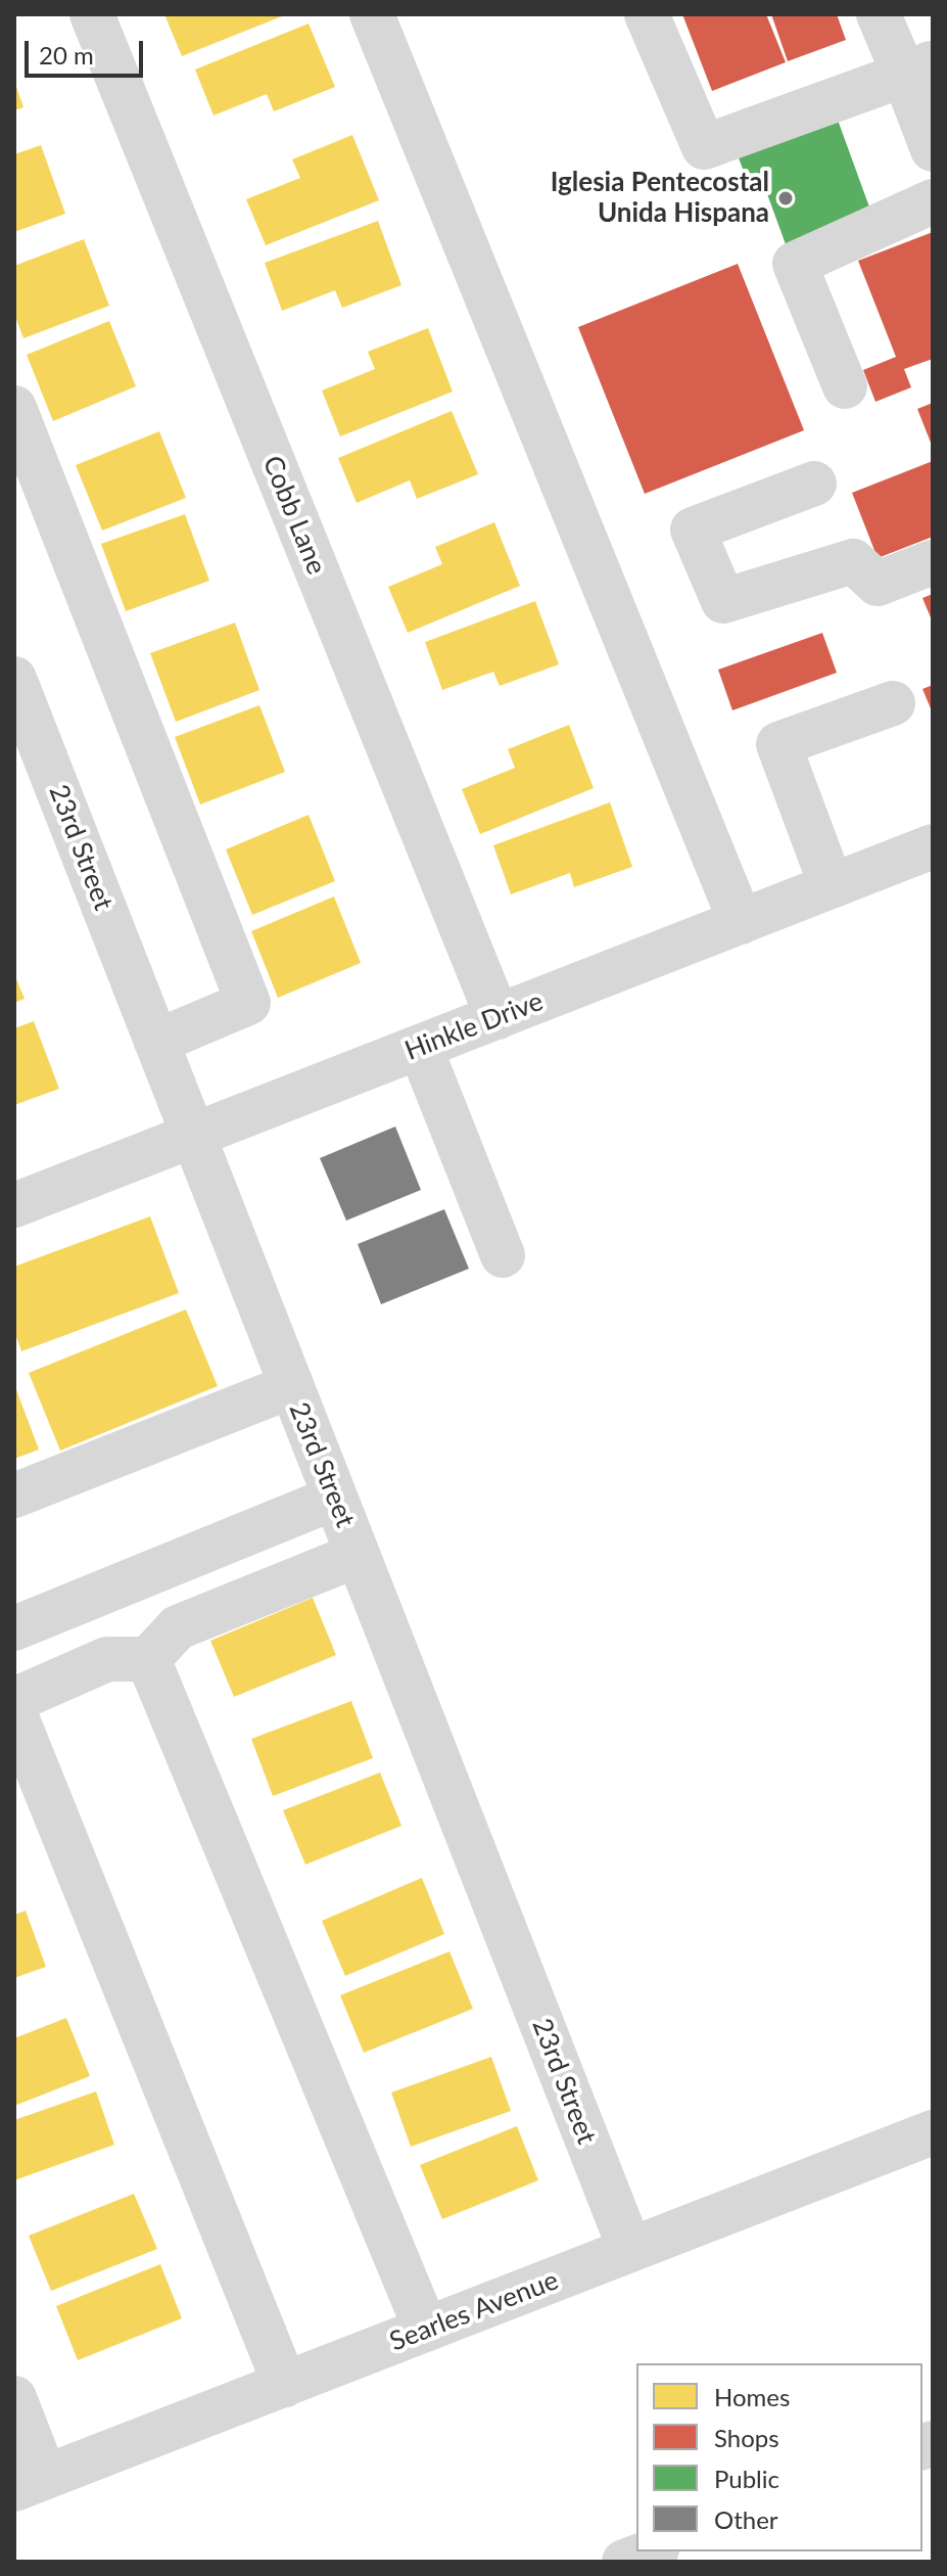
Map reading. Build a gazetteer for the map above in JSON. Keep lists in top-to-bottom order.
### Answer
{
  "streets": {
    "street": [
      "Cobb Lane",
      "23rd Street",
      "Hinkle Drive",
      "Searles Avenue"
    ]
  },
  "crossings": [
    ["Cobb Lane", "Hinkle Drive"],
    ["23rd Street", "Hinkle Drive"],
    ["23rd Street", "Searles Avenue"]
  ],
  "places": ["Iglesia Pentecostal Unida Hispana"],
  "legend": [
    "Homes",
    "Shops",
    "Public",
    "Other"
  ],
  "scale_bar": "20 m"
}
